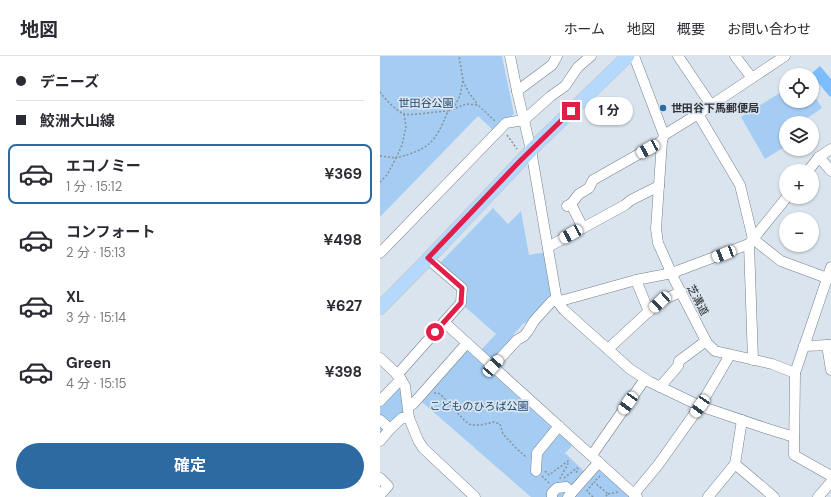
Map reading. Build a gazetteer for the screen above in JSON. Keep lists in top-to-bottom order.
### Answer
{
  "streets": {
    "street": ["芝溝道"]
  },
  "parks": ["世田谷公園", "こどものひろば公園"],
  "places": ["世田谷下馬郵便局"],
  "page": {
    "header": "地図",
    "nav": [
      "ホーム",
      "地図",
      "概要",
      "お問い合わせ"
    ],
    "banner": ["デニーズ", "鮫洲大山線"],
    "map_buttons": ["+", "−"],
    "bubble": "1 分",
    "list": [
      {
        "name": "エコノミー",
        "note": "1 分 · 15:12",
        "value": "¥369"
      },
      {
        "name": "コンフォート",
        "note": "2 分 · 15:13",
        "value": "¥498"
      },
      {
        "name": "XL",
        "note": "3 分 · 15:14",
        "value": "¥627"
      },
      {
        "name": "Green",
        "note": "4 分 · 15:15",
        "value": "¥398"
      }
    ],
    "buttons": "確定"
  }
}
